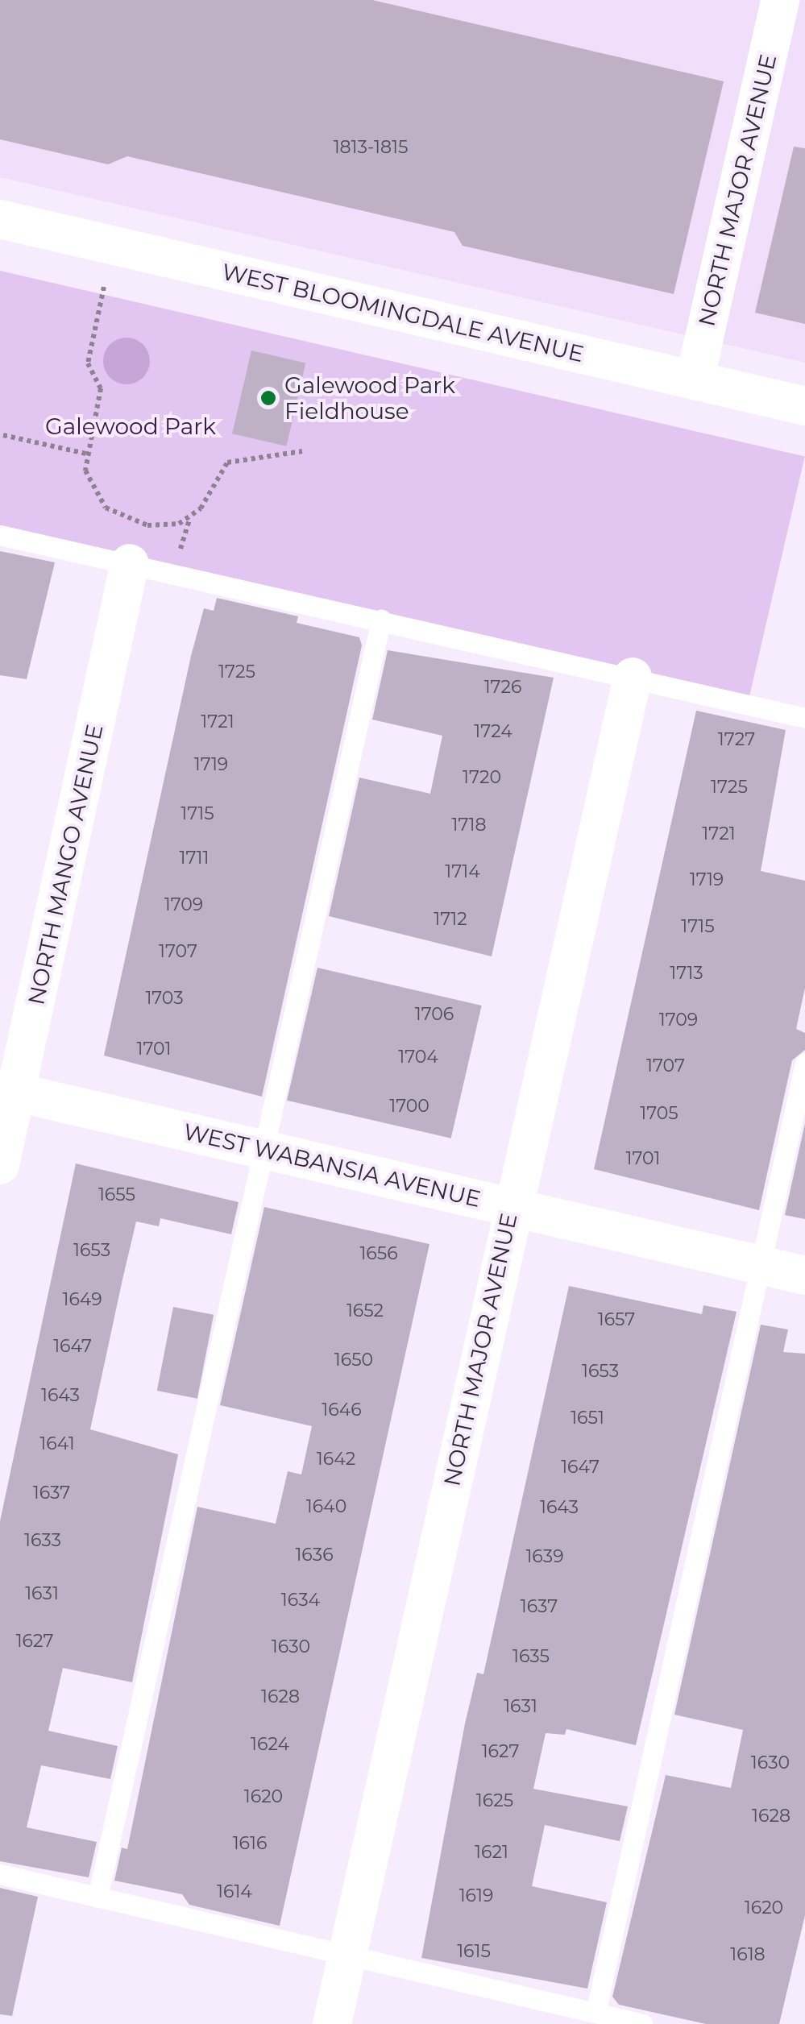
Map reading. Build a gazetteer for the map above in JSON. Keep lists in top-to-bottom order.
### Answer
{
  "streets": {
    "street": [
      "NORTH MAJOR AVENUE",
      "WEST BLOOMINGDALE AVENUE",
      "NORTH MANGO AVENUE",
      "WEST WABANSIA AVENUE"
    ]
  },
  "crossings": [
    ["NORTH MAJOR AVENUE", "WEST BLOOMINGDALE AVENUE"],
    ["NORTH MAJOR AVENUE", "WEST WABANSIA AVENUE"],
    ["NORTH MANGO AVENUE", "WEST WABANSIA AVENUE"]
  ],
  "parks": ["Galewood Park"],
  "places": ["Galewood Park Fieldhouse"],
  "house_numbers": [
    "1813-1815",
    "1725",
    "1726",
    "1721",
    "1724",
    "1727",
    "1719",
    "1720",
    "1725",
    "1715",
    "1718",
    "1721",
    "1711",
    "1714",
    "1719",
    "1709",
    "1712",
    "1715",
    "1707",
    "1713",
    "1703",
    "1706",
    "1709",
    "1701",
    "1704",
    "1707",
    "1700",
    "1705",
    "1701",
    "1655",
    "1653",
    "1656",
    "1649",
    "1652",
    "1657",
    "1647",
    "1650",
    "1653",
    "1643",
    "1646",
    "1651",
    "1641",
    "1642",
    "1647",
    "1637",
    "1640",
    "1643",
    "1633",
    "1636",
    "1639",
    "1631",
    "1634",
    "1637",
    "1627",
    "1630",
    "1635",
    "1628",
    "1631",
    "1624",
    "1627",
    "1630",
    "1620",
    "1625",
    "1628",
    "1616",
    "1621",
    "1614",
    "1619",
    "1620",
    "1615",
    "1618"
  ]
}
